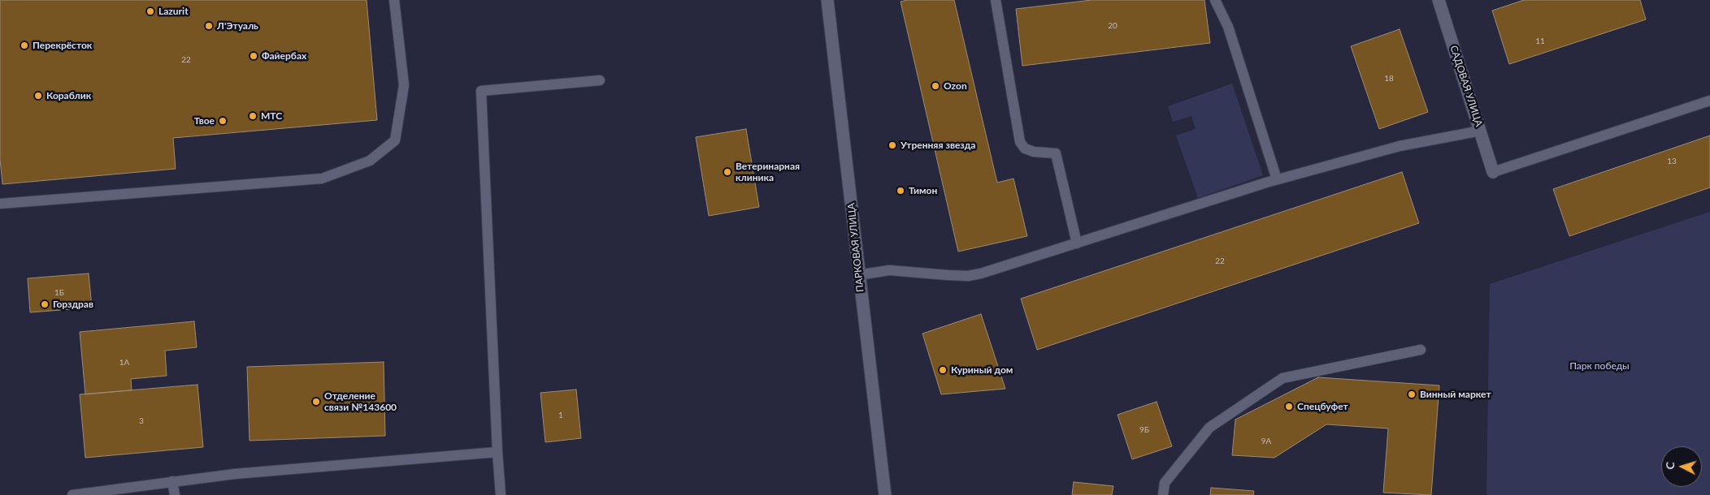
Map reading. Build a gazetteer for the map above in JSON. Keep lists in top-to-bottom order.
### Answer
{
  "streets": {
    "street": ["САДОВАЯ УЛИЦА", "ПАРКОВАЯ УЛИЦА"]
  },
  "parks": ["Парк победы"],
  "places": [
    "Lazurit",
    "Л'Этуаль",
    "Перекрёсток",
    "Файербах",
    "Ozon",
    "Кораблик",
    "МТС",
    "Твое",
    "Утренняя звезда",
    "Ветеринарная клиника",
    "Тимон",
    "Горздрав",
    "Куриный дом",
    "Винный маркет",
    "Отделение связи №143600",
    "Спецбуфет"
  ],
  "house_numbers": [
    "20",
    "11",
    "22",
    "18",
    "13",
    "22",
    "1Б",
    "1А",
    "1",
    "3",
    "9Б",
    "9А"
  ],
  "north": "left"
}
